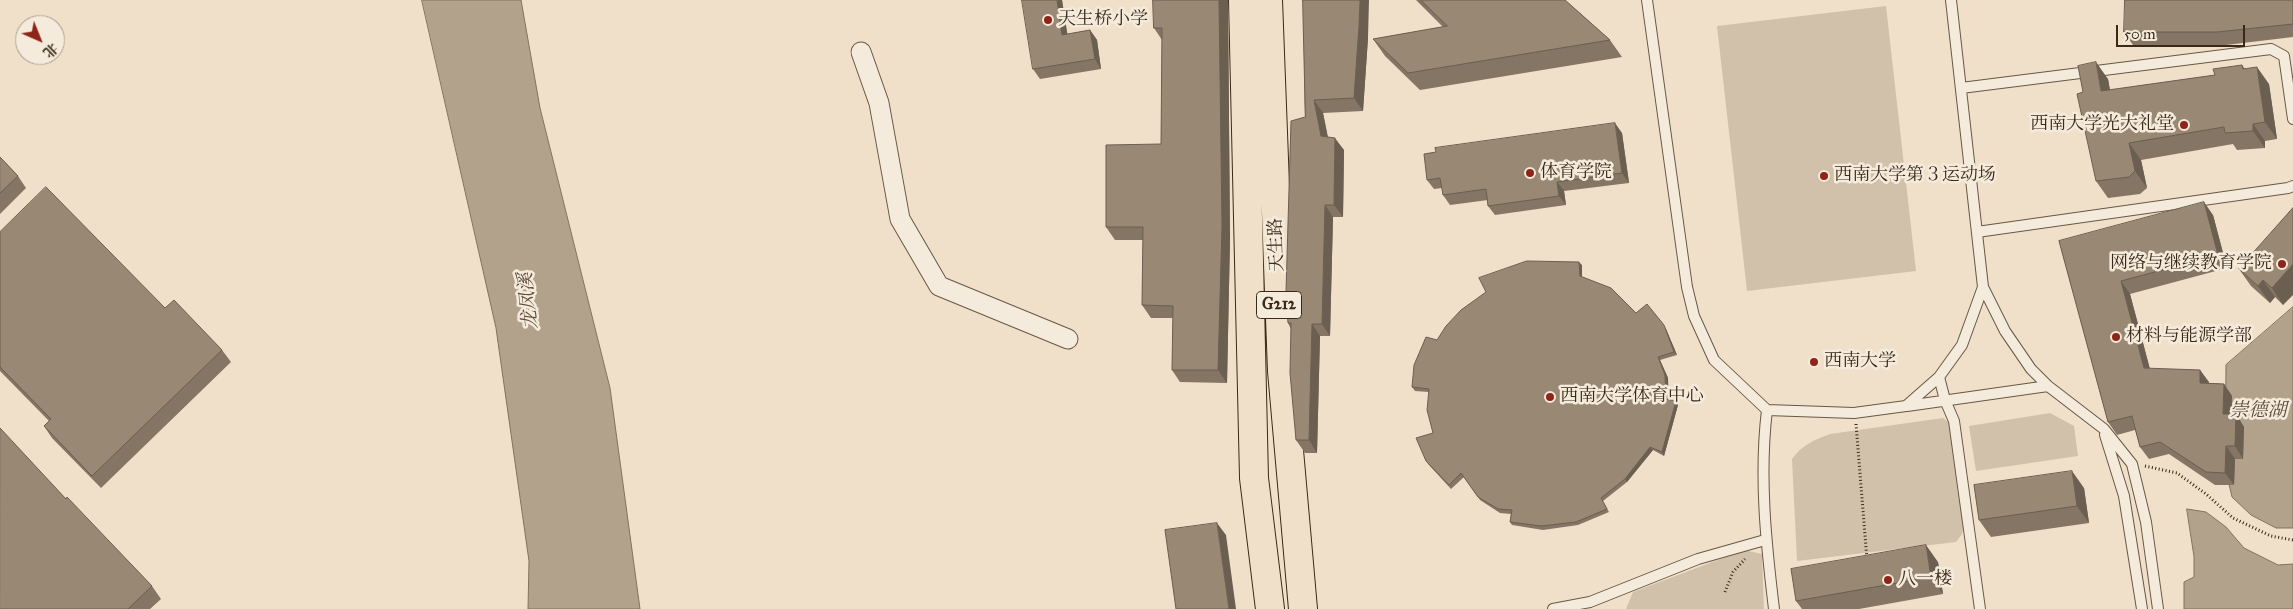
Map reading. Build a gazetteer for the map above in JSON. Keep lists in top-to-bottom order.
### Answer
{
  "streets": {
    "highway": ["天生路", "G212"]
  },
  "water": ["龙凤溪", "崇德湖"],
  "places": [
    "天生桥小学",
    "西南大学光大礼堂",
    "体育学院",
    "西南大学第３运动场",
    "网络与继续教育学院",
    "材料与能源学部",
    "西南大学",
    "西南大学体育中心",
    "八一楼"
  ],
  "scale_bar": "50 m",
  "north": "bottom right"
}
